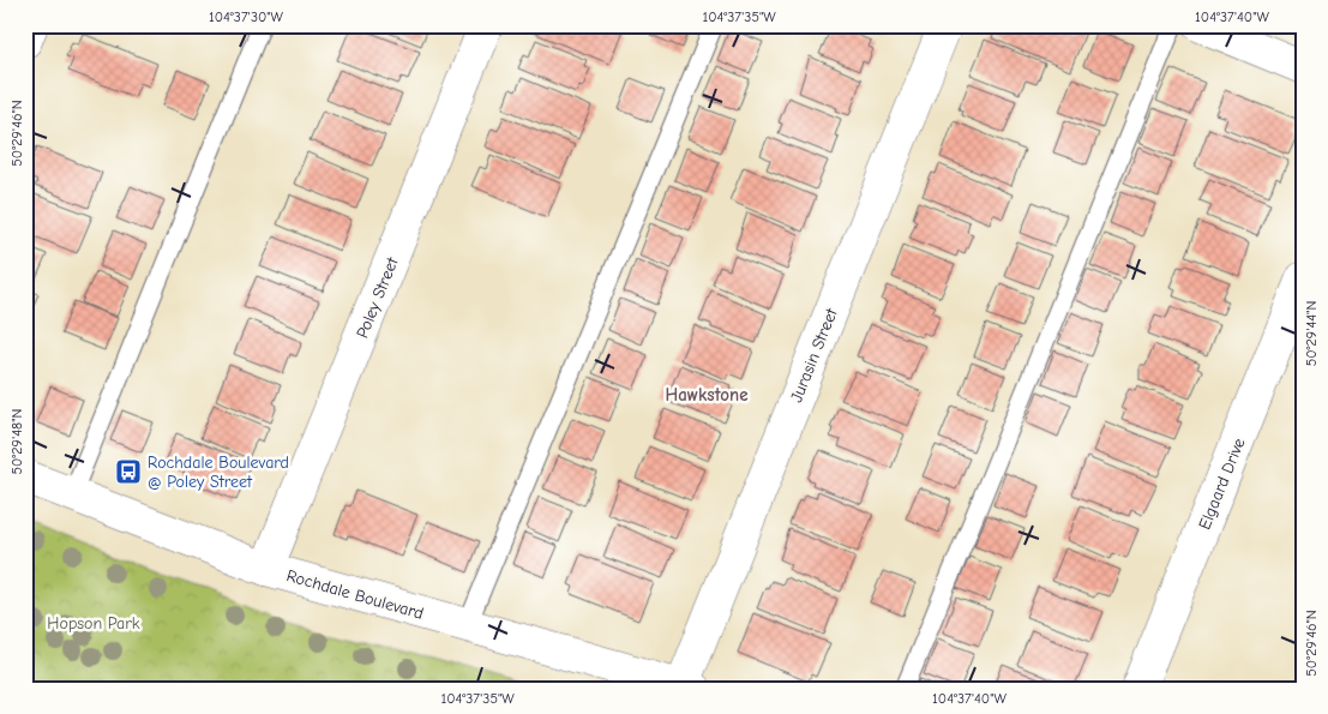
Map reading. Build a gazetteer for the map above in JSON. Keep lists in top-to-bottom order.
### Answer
{
  "streets": {
    "street": [
      "Poley Street",
      "Jurasin Street",
      "Elgaard Drive",
      "Rochdale Boulevard"
    ]
  },
  "crossings": [
    ["Poley Street", "Rochdale Boulevard"],
    ["Jurasin Street", "Rochdale Boulevard"]
  ],
  "districts": ["Hawkstone"],
  "parks": ["Hopson Park"],
  "places": {
    "bus stop": ["Rochdale Boulevard @ Poley Street"]
  },
  "coordinates": [
    "104°37'30\"W",
    "104°37'35\"W",
    "104°37'40\"W",
    "50°29'46\"N",
    "50°29'44\"N",
    "50°29'48\"N"
  ]
}
